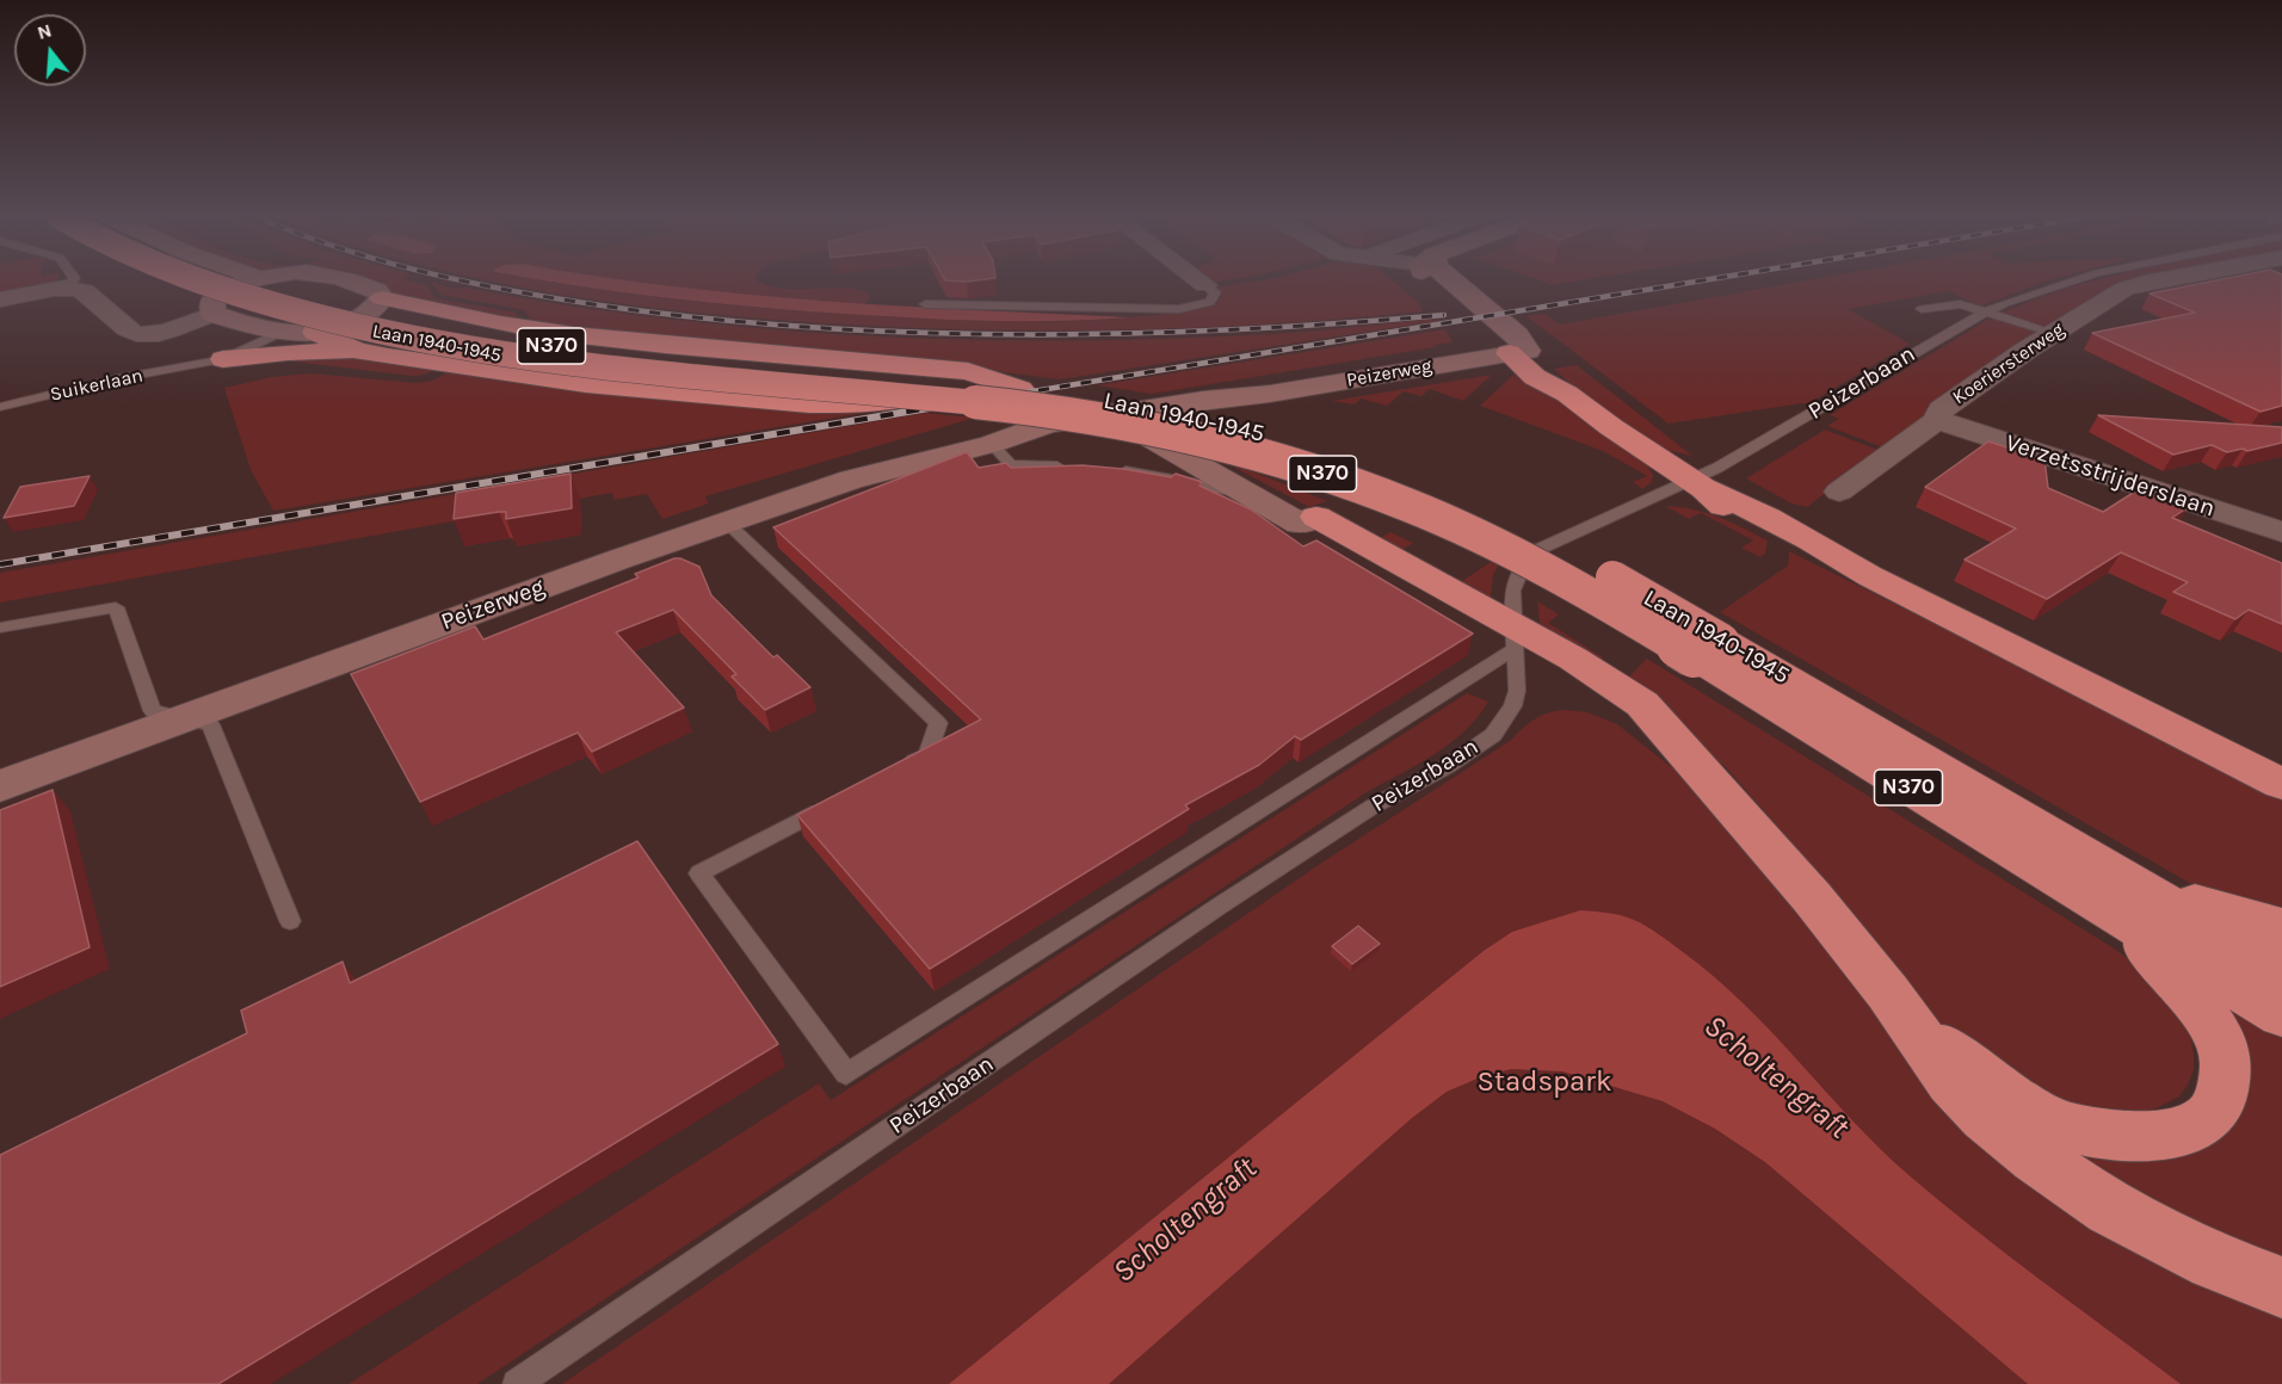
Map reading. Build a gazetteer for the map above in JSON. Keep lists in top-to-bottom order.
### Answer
{
  "streets": {
    "highway": ["Laan 1940-1945", "N370"],
    "main road": ["Peizerweg"],
    "street": ["Koeriersterweg", "Suikerlaan", "Verzetsstrijderslaan"],
    "lane": ["Peizerbaan"]
  },
  "crossings": [
    ["Laan 1940-1945", "N370"],
    ["Laan 1940-1945", "Suikerlaan"],
    ["N370", "Peizerbaan"],
    ["N370", "Suikerlaan"],
    ["Koeriersterweg", "Verzetsstrijderslaan"]
  ],
  "water": ["Scholtengraft"],
  "parks": ["Stadspark"],
  "north": "top"
}
